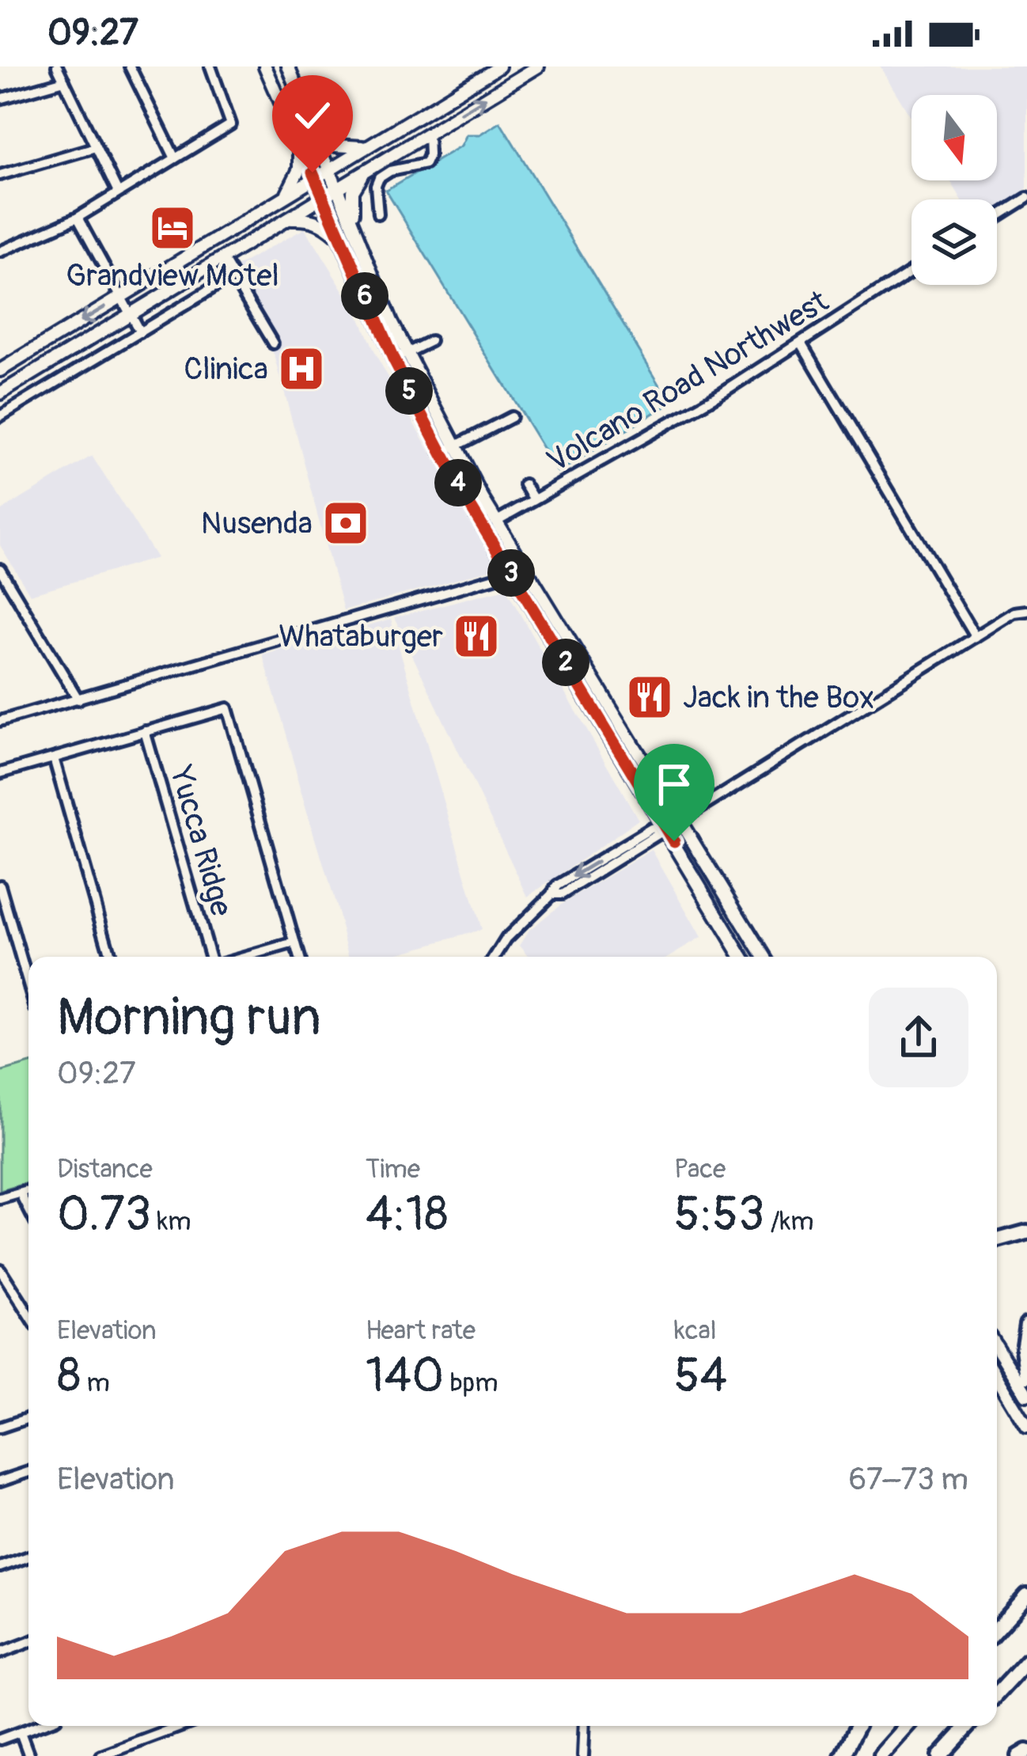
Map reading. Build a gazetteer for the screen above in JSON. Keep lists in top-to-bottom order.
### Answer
{
  "streets": {
    "street": ["Volcano Road Northwest", "Yucca Ridge"]
  },
  "places": {
    "hotel": ["Grandview Motel"],
    "hospital": ["Clinica"],
    "bank": ["Nusenda"],
    "restaurant": ["Whataburger", "Jack in the Box"]
  },
  "north": "bottom",
  "page": {
    "status": "09:27",
    "pins": [
      "6",
      "5",
      "4",
      "3",
      "2"
    ],
    "heading": ["Morning run", "09:27"],
    "stats": [
      ["Distance", "0.73 km"],
      ["Time", "4:18"],
      ["Pace", "5:53 /km"],
      ["Elevation", "8 m"],
      ["Heart rate", "140 bpm"],
      ["kcal", "54"]
    ],
    "chart": ["Elevation", "67–73 m"]
  }
}
